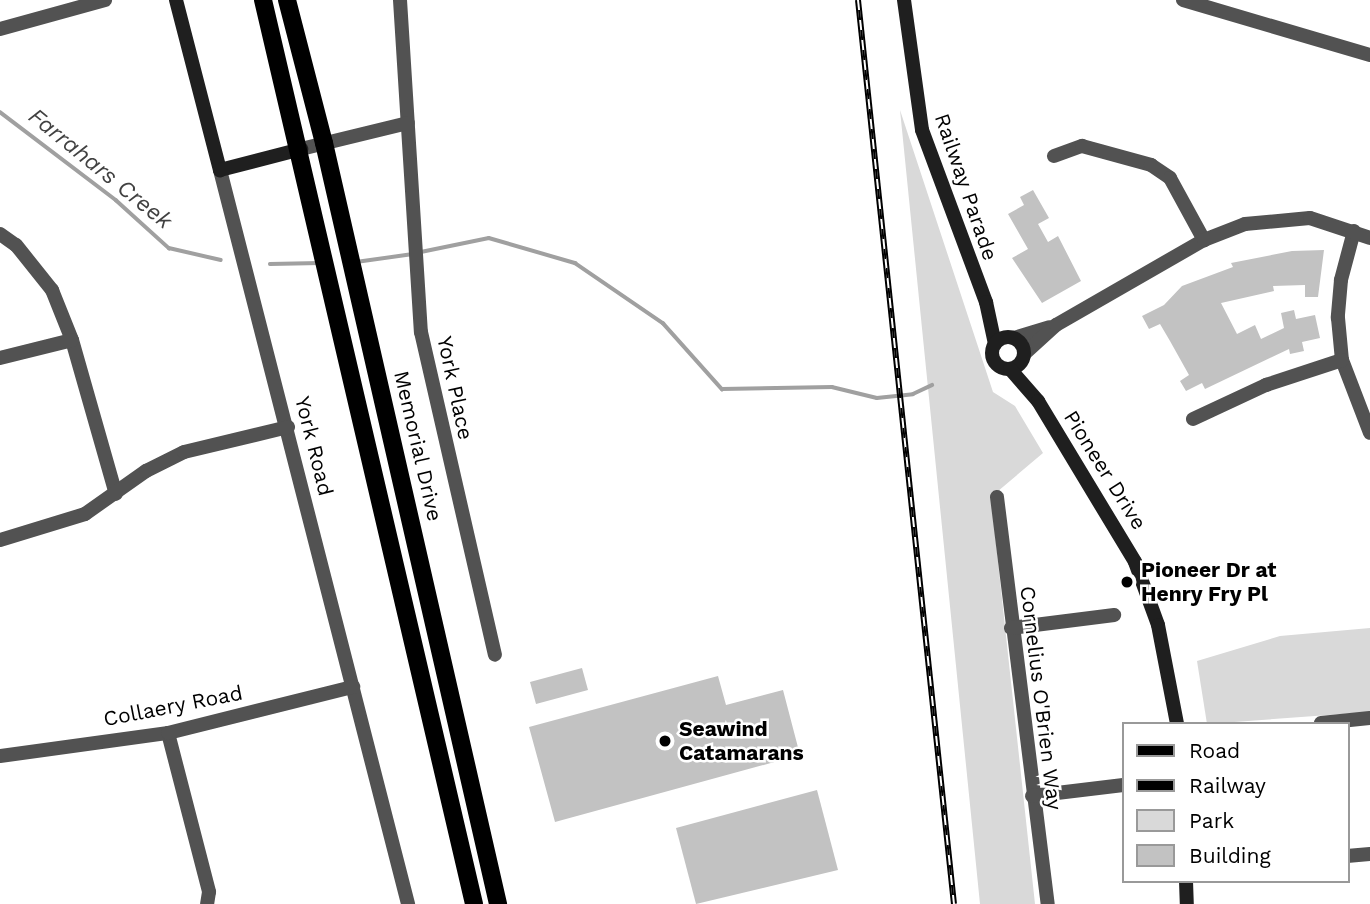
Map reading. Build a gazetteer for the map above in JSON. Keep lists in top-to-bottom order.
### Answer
{
  "streets": {
    "main road": [
      "Railway Parade",
      "York Road",
      "Memorial Drive",
      "Pioneer Drive"
    ],
    "street": ["York Place", "Cornelius O'Brien Way", "Collaery Road"]
  },
  "crossings": [
    ["York Road", "Collaery Road"]
  ],
  "water": ["Farrahars Creek"],
  "places": ["Pioneer Dr at Henry Fry Pl", "Seawind Catamarans"],
  "legend": [
    "Road",
    "Railway",
    "Park",
    "Building"
  ]
}
